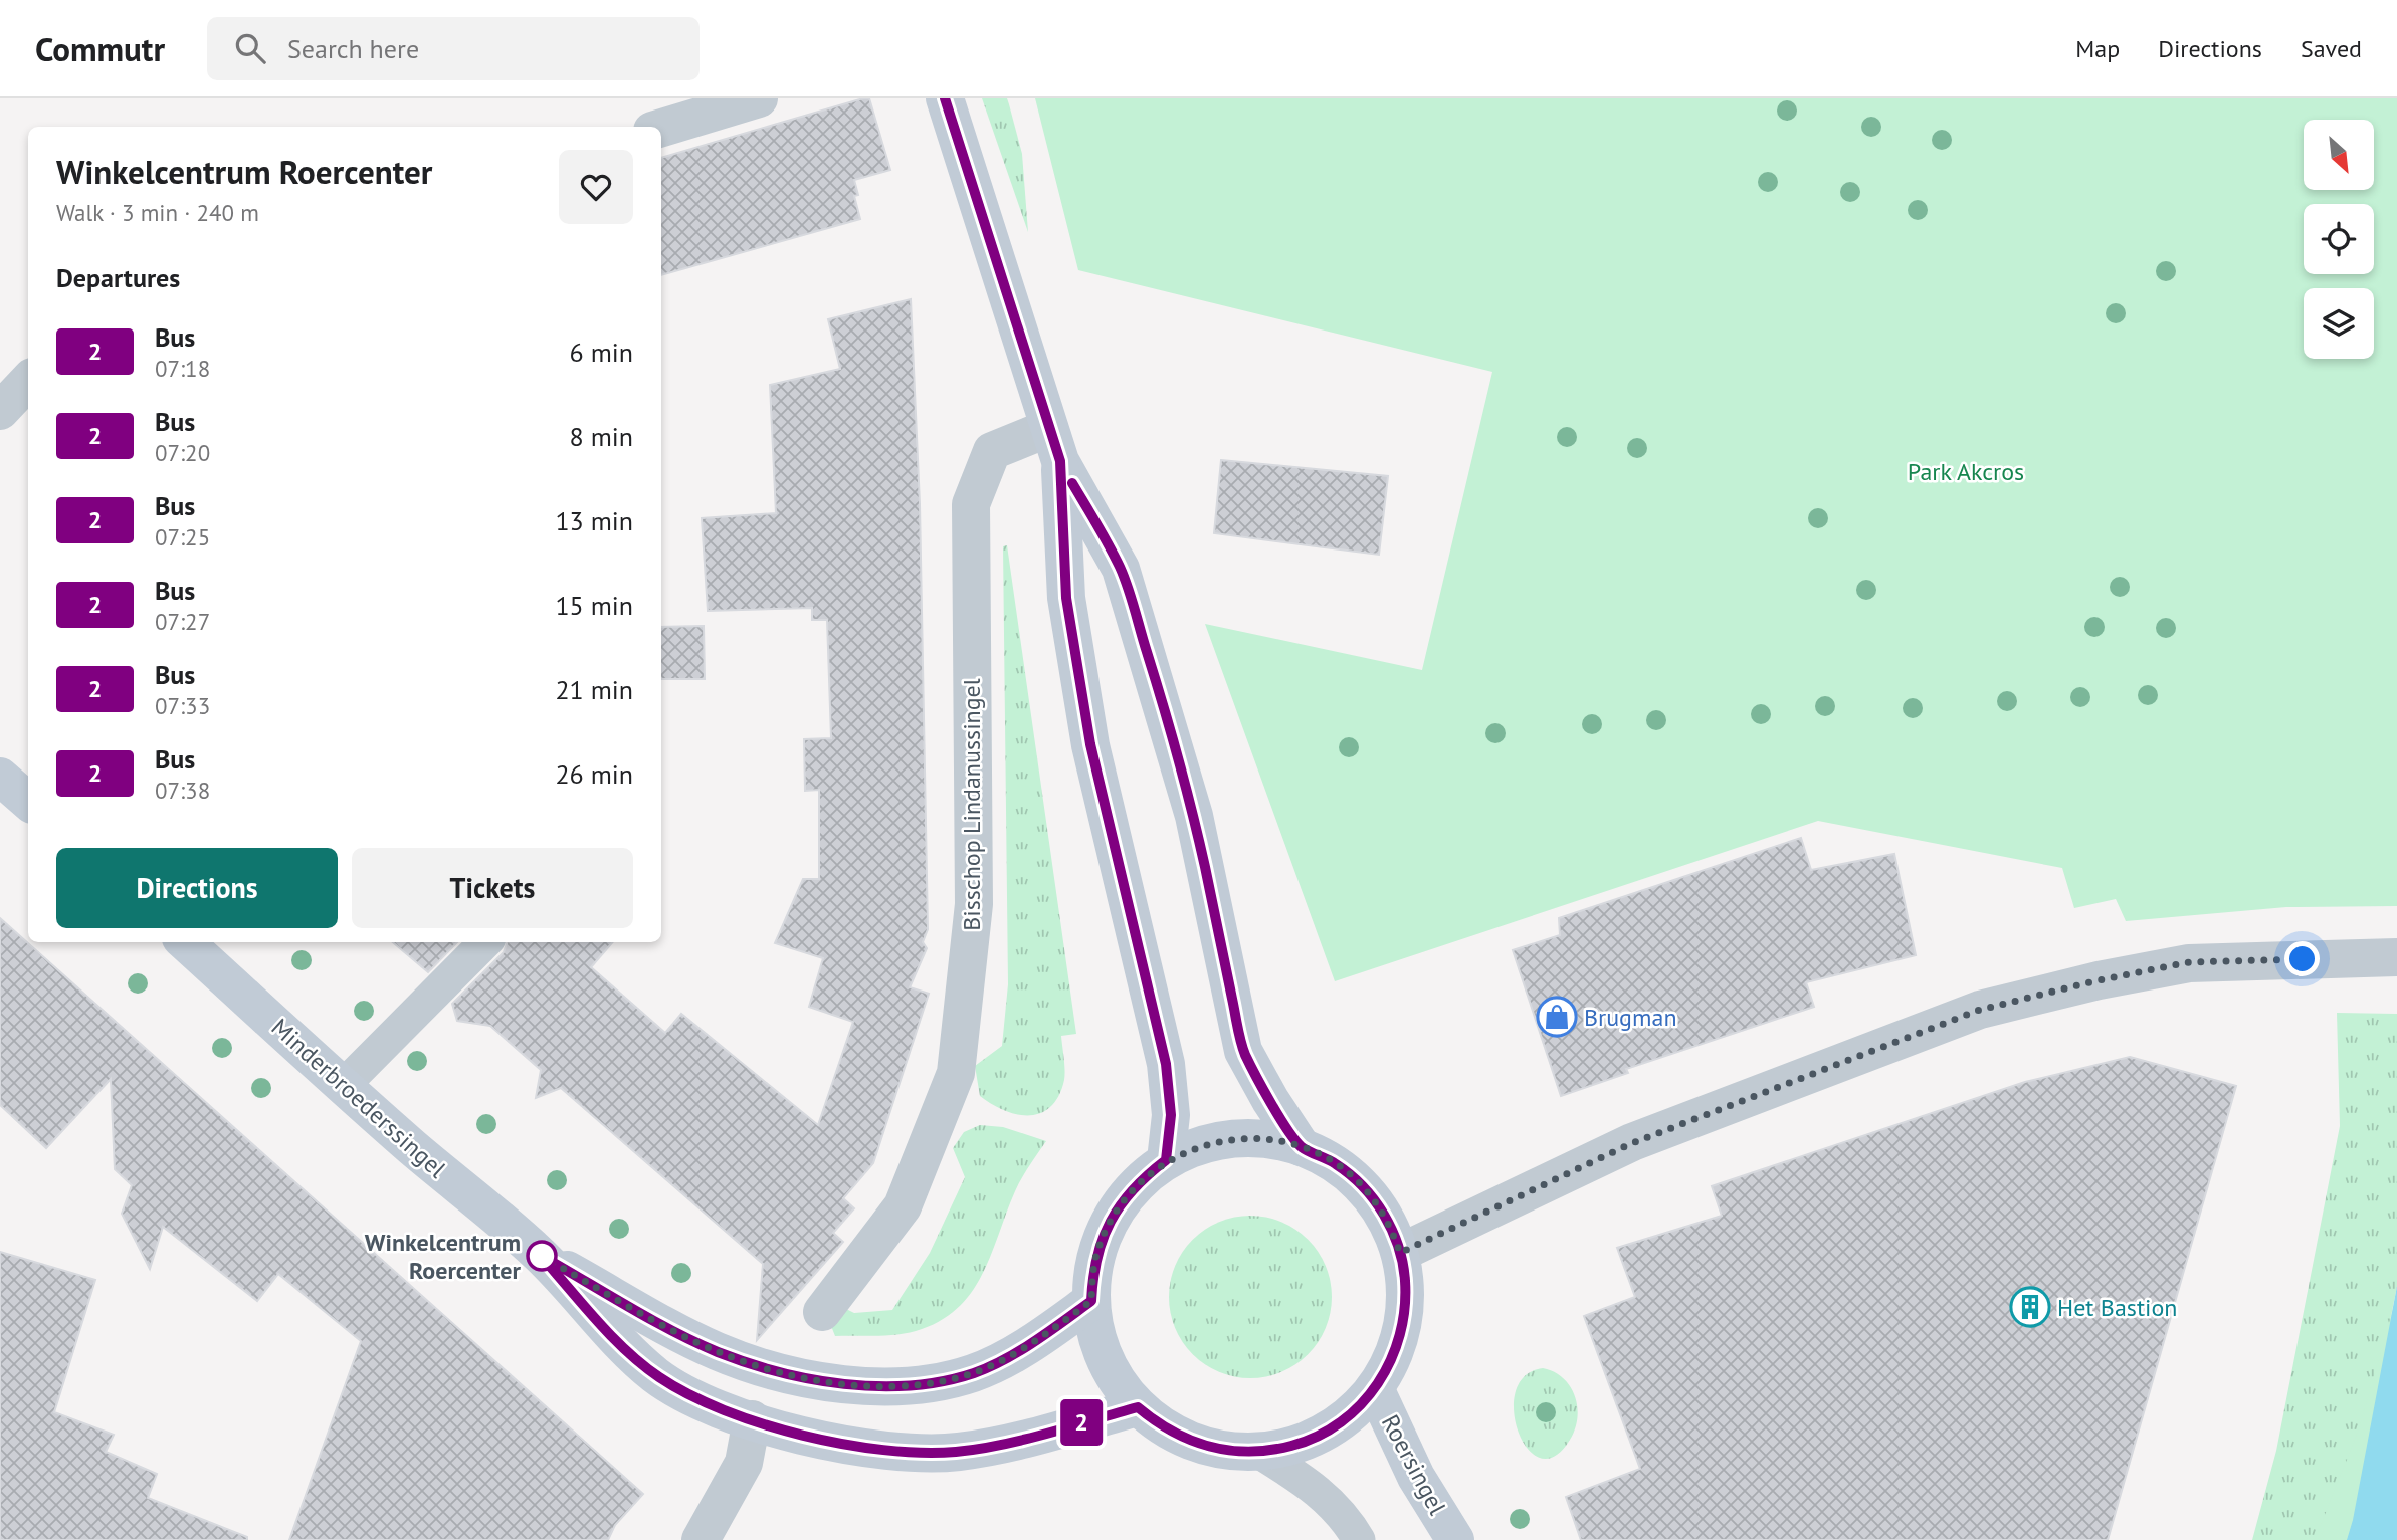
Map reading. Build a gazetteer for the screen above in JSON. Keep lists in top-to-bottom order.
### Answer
{
  "streets": {
    "main road": ["Minderbroederssingel", "Roersingel"],
    "street": ["Bisschop Lindanussingel"]
  },
  "parks": ["Park Akcros"],
  "places": {
    "shop": ["Brugman"],
    "other": ["Winkelcentrum Roercenter"],
    "building": ["Het Bastion"]
  },
  "lines": ["bus line 2"],
  "north": "bottom right",
  "page": {
    "header": "Commutr",
    "search": "Search here",
    "nav": ["Map", "Directions", "Saved"],
    "on_map": "2",
    "heading": [
      ["Winkelcentrum Roercenter", "Walk · 3 min · 240 m"],
      "Departures"
    ],
    "list": [
      {
        "mark": "2",
        "name": "Bus",
        "note": "07:18",
        "value": "6 min"
      },
      {
        "mark": "2",
        "name": "Bus",
        "note": "07:20",
        "value": "8 min"
      },
      {
        "mark": "2",
        "name": "Bus",
        "note": "07:25",
        "value": "13 min"
      },
      {
        "mark": "2",
        "name": "Bus",
        "note": "07:27",
        "value": "15 min"
      },
      {
        "mark": "2",
        "name": "Bus",
        "note": "07:33",
        "value": "21 min"
      },
      {
        "mark": "2",
        "name": "Bus",
        "note": "07:38",
        "value": "26 min"
      }
    ],
    "buttons": ["Directions", "Tickets"]
  }
}
